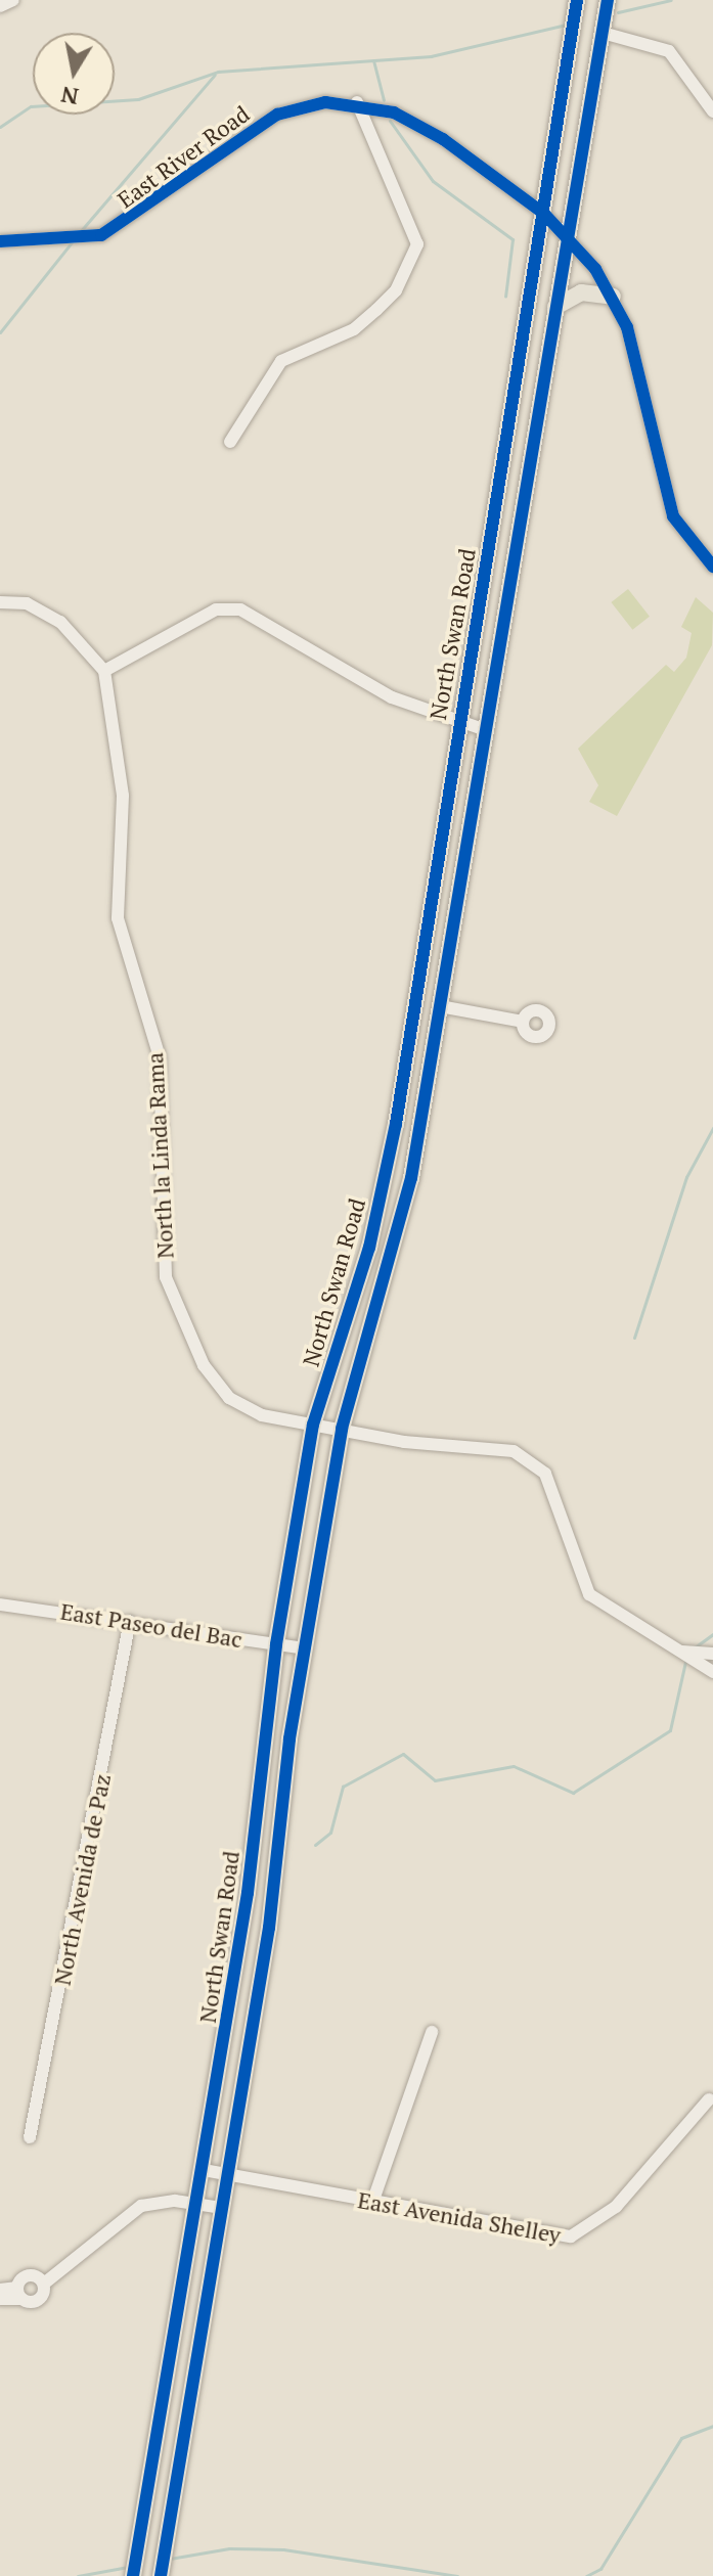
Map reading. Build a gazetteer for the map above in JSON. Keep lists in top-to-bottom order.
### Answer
{
  "streets": {
    "main road": ["North Swan Road"],
    "street": [
      "East River Road",
      "North la Linda Rama",
      "East Paseo del Bac",
      "North Avenida de Paz",
      "East Avenida Shelley"
    ]
  },
  "crossings": [
    ["East River Road", "North Swan Road"],
    ["North Swan Road", "North la Linda Rama"],
    ["North Swan Road", "East Paseo del Bac"],
    ["North Swan Road", "East Avenida Shelley"],
    ["East Paseo del Bac", "North Avenida de Paz"]
  ],
  "north": "bottom"
}
